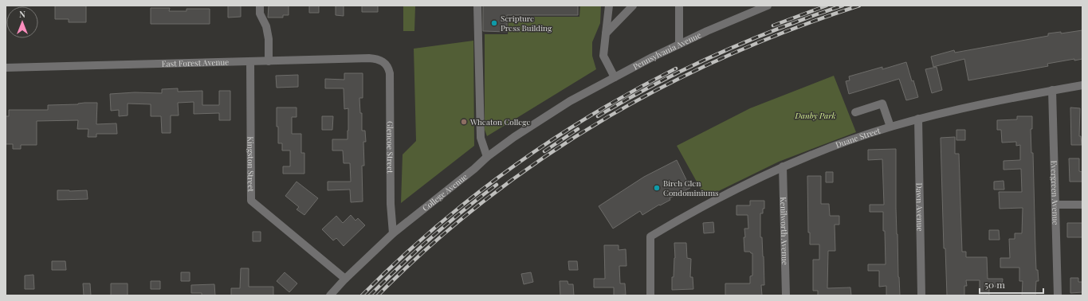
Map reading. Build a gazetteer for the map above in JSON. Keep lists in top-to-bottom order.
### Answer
{
  "streets": {
    "street": [
      "Pennsylvania Avenue",
      "East Forest Avenue",
      "Duane Street",
      "Glencoe Street",
      "Kingston Street",
      "College Avenue",
      "Evergreen Avenue",
      "Dawn Avenue",
      "Kenilworth Avenue"
    ]
  },
  "crossings": [
    ["Pennsylvania Avenue", "College Avenue"],
    ["East Forest Avenue", "Glencoe Street"],
    ["East Forest Avenue", "Kingston Street"],
    ["Duane Street", "Evergreen Avenue"],
    ["Duane Street", "Dawn Avenue"],
    ["Duane Street", "Kenilworth Avenue"],
    ["Glencoe Street", "College Avenue"],
    ["Kingston Street", "College Avenue"]
  ],
  "parks": ["Danby Park"],
  "places": ["Scripture Press Building", "Wheaton College", "Birch Glen Condominiums"],
  "scale_bar": "50 m",
  "north": "top"
}
